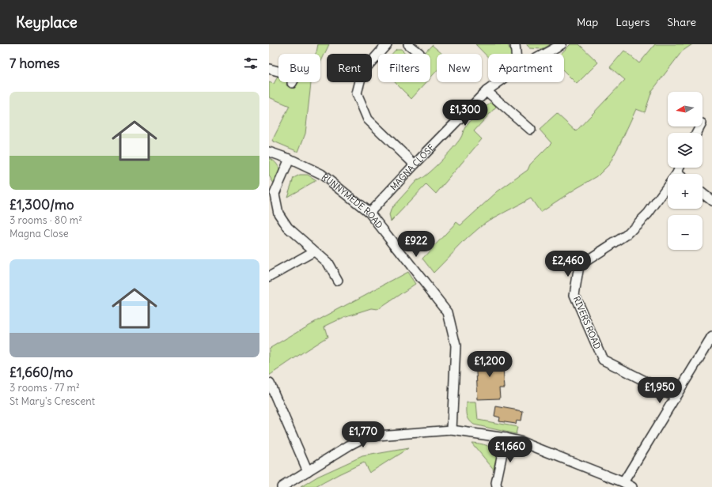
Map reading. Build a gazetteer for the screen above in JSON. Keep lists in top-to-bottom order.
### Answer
{
  "streets": {
    "street": ["MAGNA CLOSE", "RUNNYMEDE ROAD", "RIVERS ROAD"]
  },
  "crossings": [
    ["MAGNA CLOSE", "RUNNYMEDE ROAD"]
  ],
  "north": "left",
  "page": {
    "header": "Keyplace",
    "nav": ["Map", "Layers", "Share"],
    "heading": "7 homes",
    "chip": [
      "Buy",
      "Rent",
      "Filters",
      "New",
      "Apartment"
    ],
    "list": [
      {
        "name": "£1,300/mo",
        "note": "3 rooms · 80 m² · Magna Close"
      },
      {
        "name": "£1,660/mo",
        "note": "3 rooms · 77 m² · St Mary's Crescent"
      }
    ],
    "map_buttons": ["+", "−"],
    "price": [
      "£1,300",
      "£922",
      "£2,460",
      "£1,200",
      "£1,950",
      "£1,770",
      "£1,660"
    ]
  }
}
